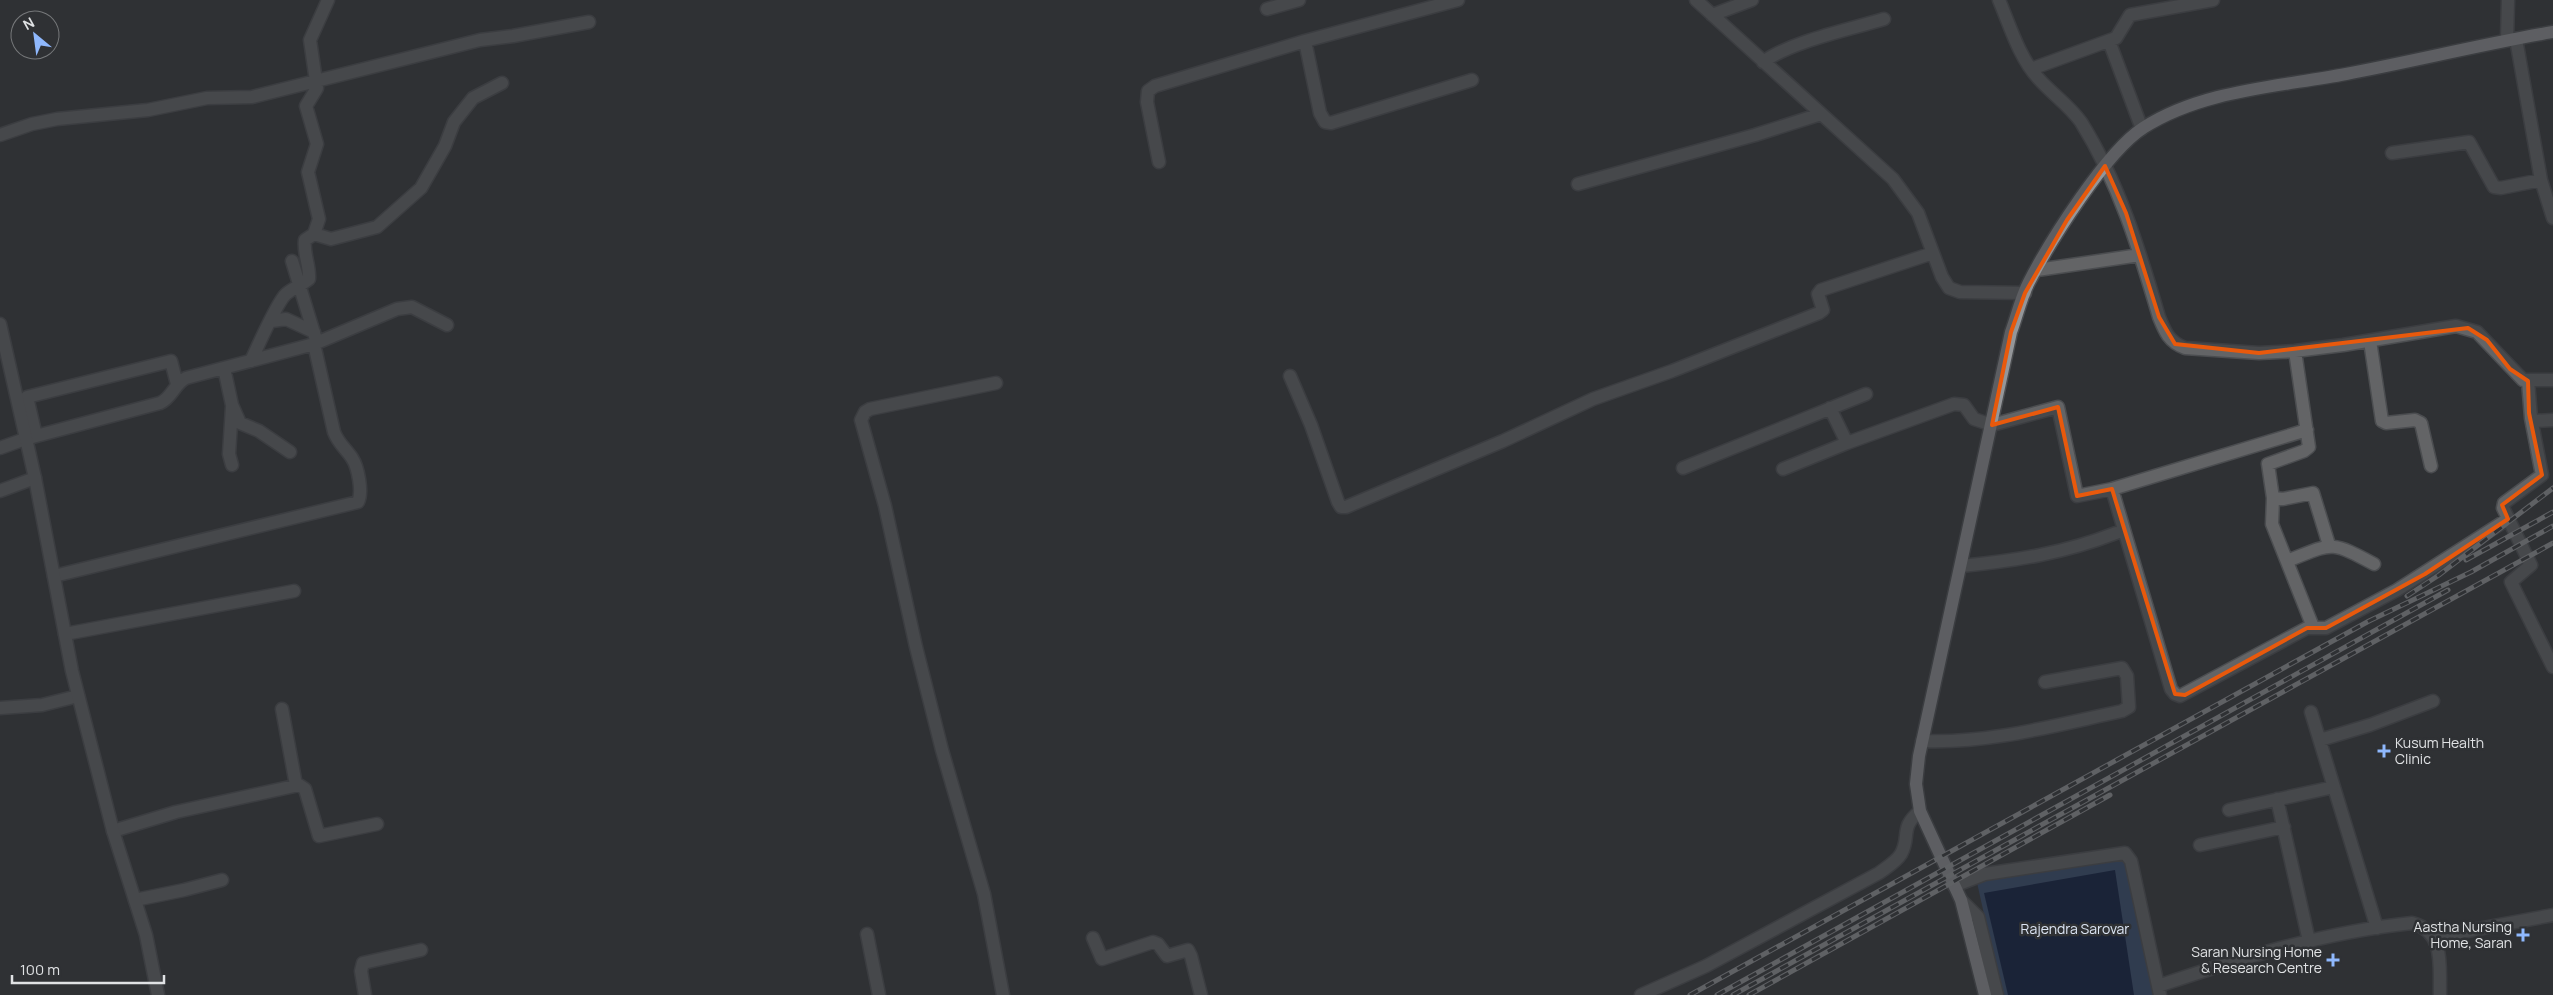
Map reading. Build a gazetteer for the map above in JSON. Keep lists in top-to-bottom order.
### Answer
{
  "parks": ["Rajendra Sarovar"],
  "places": {
    "health": ["Kusum Health Clinic", "Aastha Nursing Home, Saran", "Saran Nursing Home & Research Centre"]
  },
  "scale_bar": "100 m",
  "north": "top left"
}
